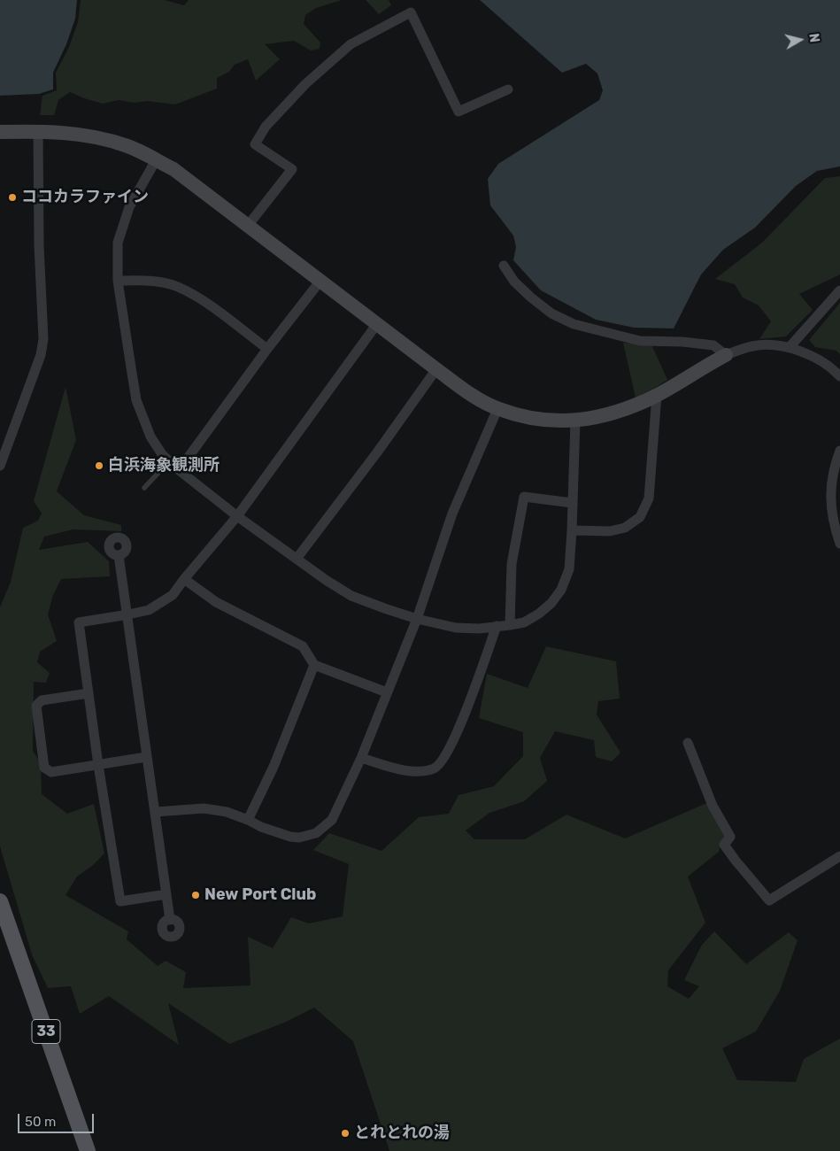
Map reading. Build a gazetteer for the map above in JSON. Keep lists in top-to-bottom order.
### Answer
{
  "streets": {
    "main road": ["33"]
  },
  "places": [
    "ココカラファイン",
    "白浜海象観測所",
    "New Port Club",
    "とれとれの湯"
  ],
  "scale_bar": "50 m",
  "north": "right"
}
